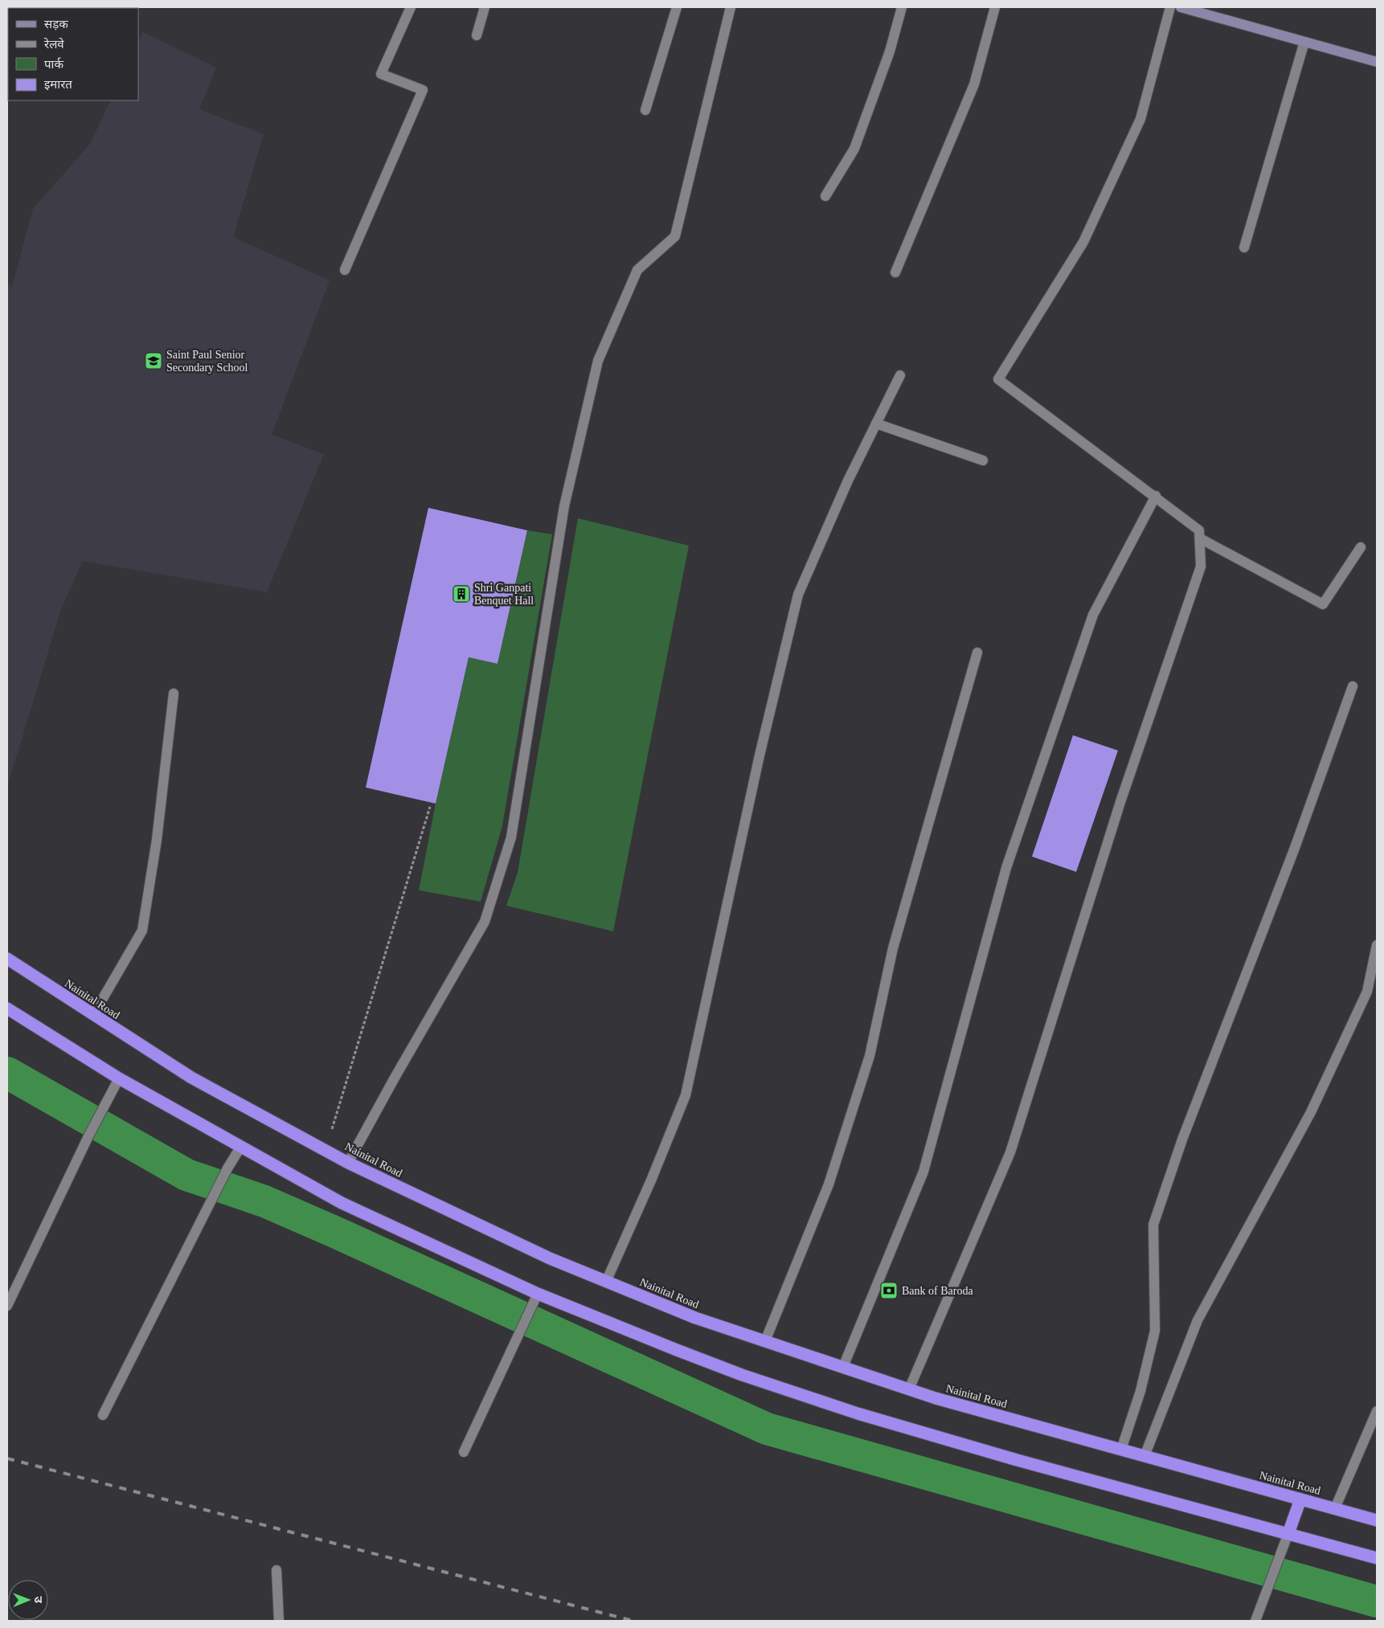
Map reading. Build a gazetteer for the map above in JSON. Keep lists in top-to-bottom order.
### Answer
{
  "streets": {
    "highway": ["Nainital Road"]
  },
  "places": {
    "school or university": ["Saint Paul Senior Secondary School"],
    "building": ["Shri Ganpati Benquet Hall"],
    "bank": ["Bank of Baroda"]
  },
  "legend": [
    "सड़क",
    "रेलवे",
    "पार्क",
    "इमारत"
  ],
  "north": "right"
}
